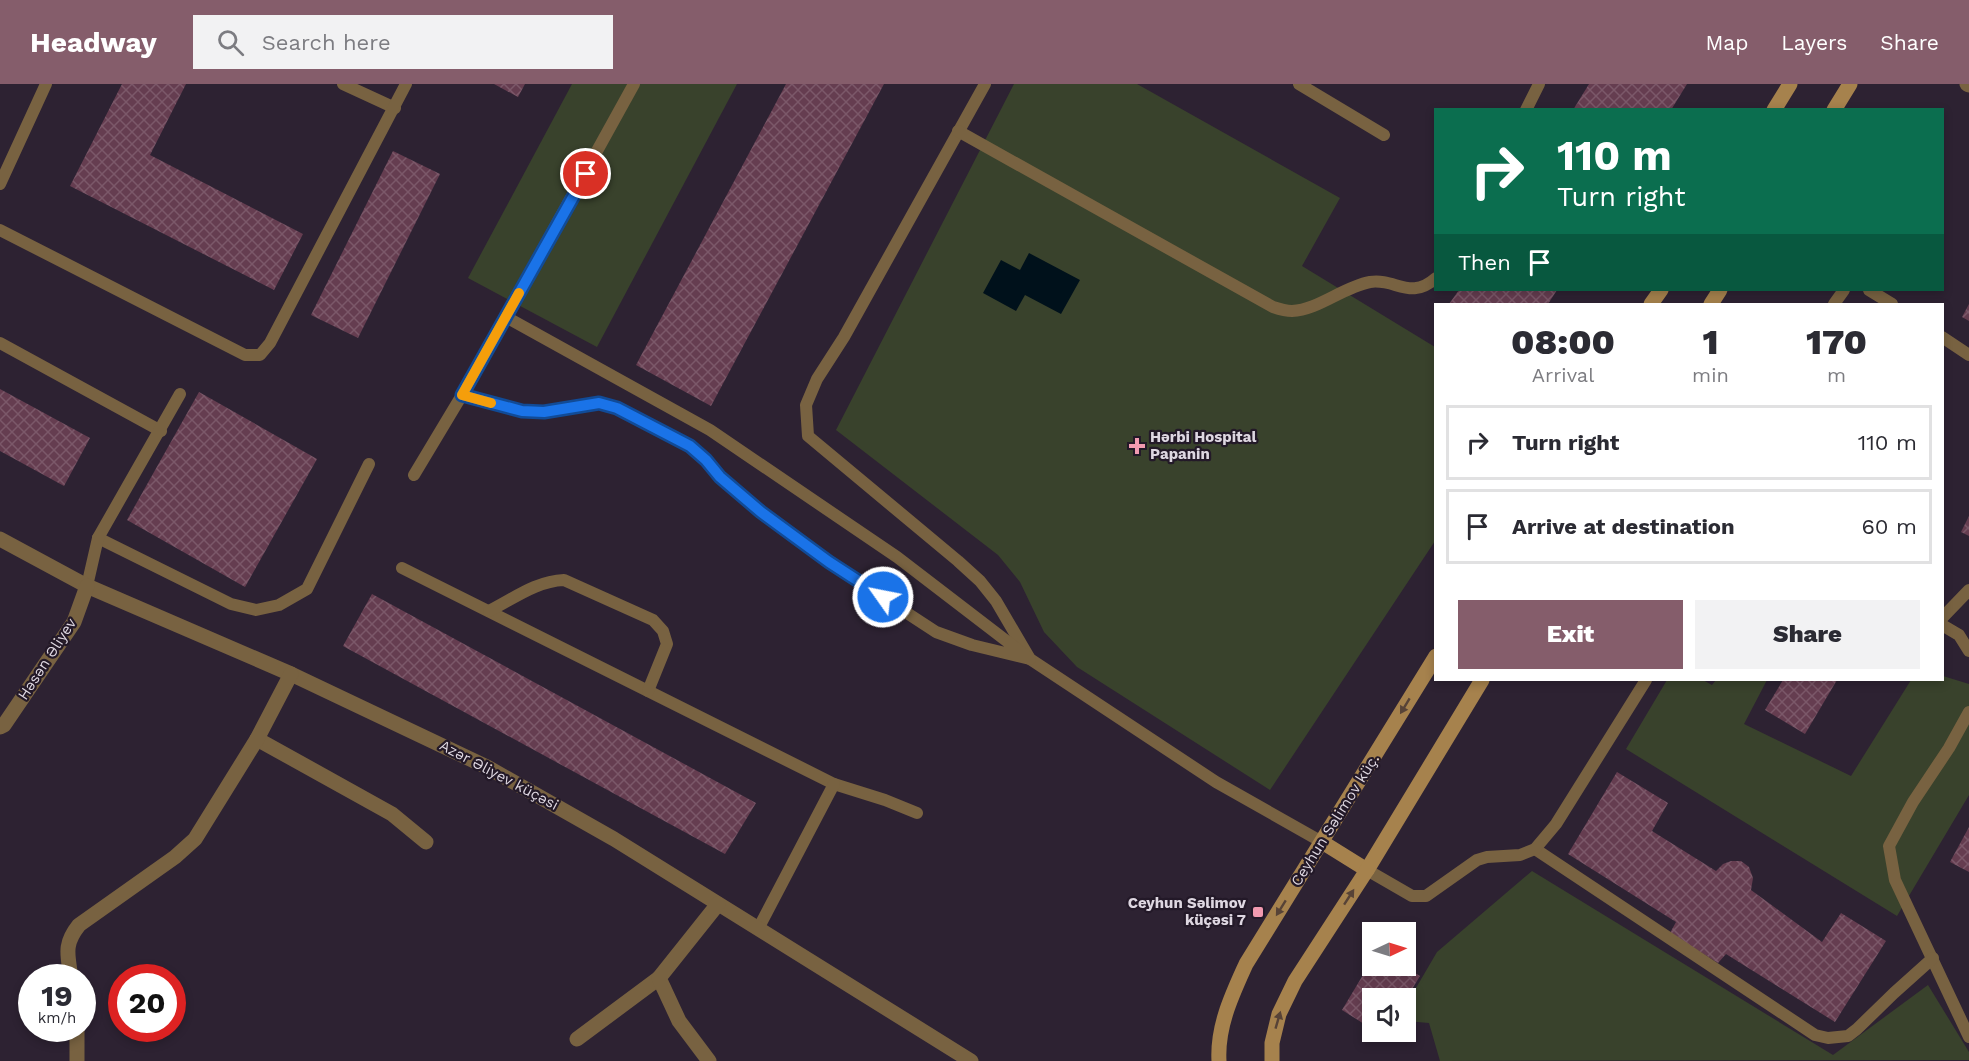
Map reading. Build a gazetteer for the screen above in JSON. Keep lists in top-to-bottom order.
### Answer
{
  "streets": {
    "main road": ["Ceyhun Səlimov küç."],
    "street": ["Həsən Əliyev", "Azər Əliyev küçəsi"]
  },
  "crossings": [
    ["Həsən Əliyev", "Azər Əliyev küçəsi"]
  ],
  "places": {
    "health": ["Hərbi Hospital Papanin"],
    "transit": ["Ceyhun Səlimov küçəsi 7"]
  },
  "north": "right",
  "page": {
    "header": "Headway",
    "search": "Search here",
    "nav": ["Map", "Layers", "Share"],
    "turn": ["110 m", "Turn right"],
    "then": "Then",
    "eta": [
      "08:00",
      "Arrival",
      "1",
      "min",
      "170",
      "m"
    ],
    "list": [
      {
        "name": "Turn right",
        "value": "110 m"
      },
      {
        "name": "Arrive at destination",
        "value": "60 m"
      }
    ],
    "buttons": ["Exit", "Share"],
    "speed": "19 km/h",
    "limit": "20"
  }
}
